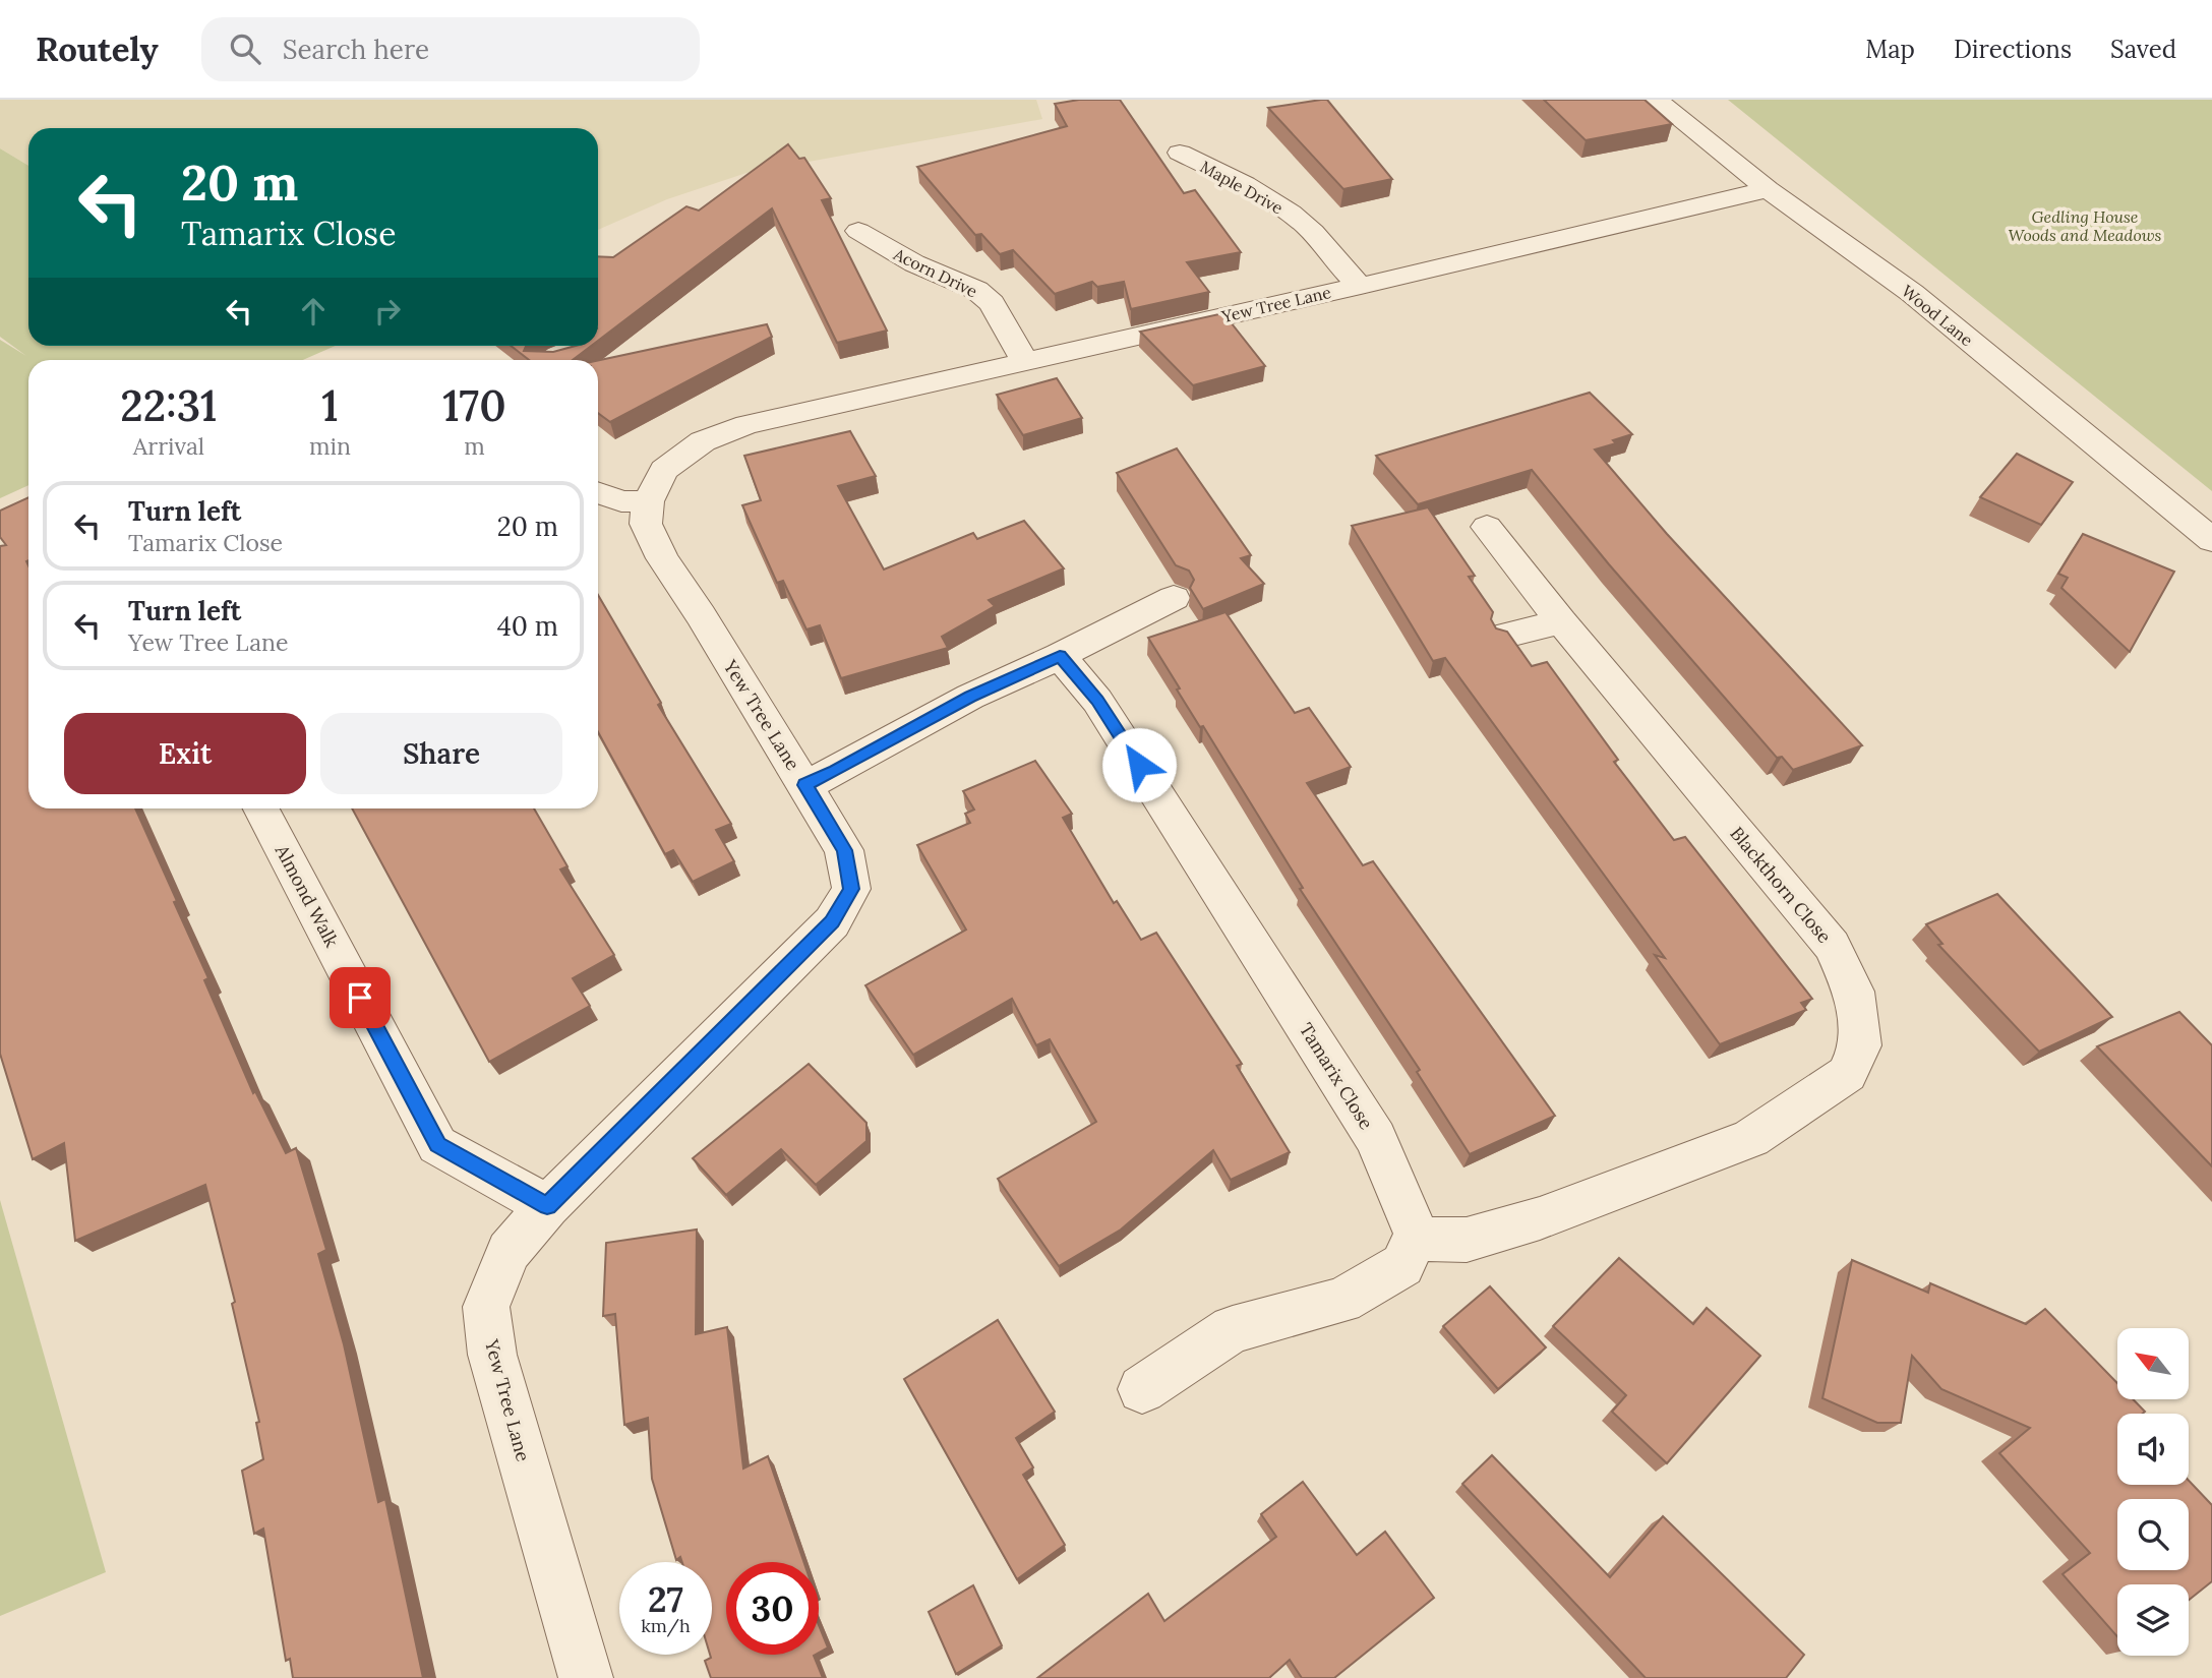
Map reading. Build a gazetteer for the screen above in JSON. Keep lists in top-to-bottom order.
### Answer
{
  "streets": {
    "street": [
      "Maple Drive",
      "Acorn Drive",
      "Yew Tree Lane",
      "Wood Lane",
      "Blackthorn Close",
      "Almond Walk",
      "Tamarix Close"
    ]
  },
  "crossings": [
    ["Maple Drive", "Yew Tree Lane"],
    ["Acorn Drive", "Yew Tree Lane"],
    ["Yew Tree Lane", "Wood Lane"],
    ["Yew Tree Lane", "Almond Walk"],
    ["Blackthorn Close", "Tamarix Close"]
  ],
  "parks": ["Gedling House Woods and Meadows"],
  "north": "top left",
  "page": {
    "header": "Routely",
    "search": "Search here",
    "nav": ["Map", "Directions", "Saved"],
    "turn": ["20 m", "Tamarix Close"],
    "eta": [
      "22:31",
      "Arrival",
      "1",
      "min",
      "170",
      "m"
    ],
    "list": [
      {
        "name": "Turn left",
        "note": "Tamarix Close",
        "value": "20 m"
      },
      {
        "name": "Turn left",
        "note": "Yew Tree Lane",
        "value": "40 m"
      }
    ],
    "buttons": ["Exit", "Share"],
    "speed": "27 km/h",
    "limit": "30"
  }
}
